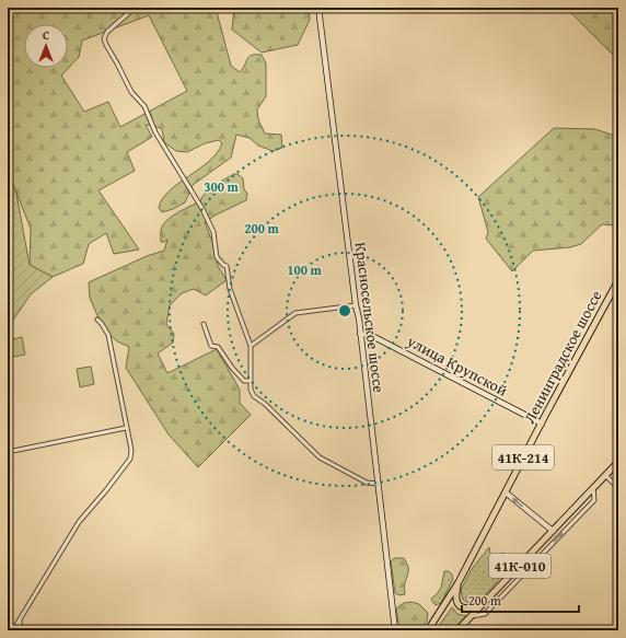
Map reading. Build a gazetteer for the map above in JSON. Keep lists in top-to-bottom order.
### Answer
{
  "streets": {
    "main road": [
      "Красносельское шоссе",
      "Ленинградское шоссе",
      "улица Крупской",
      "41К-214",
      "41К-010"
    ]
  },
  "crossings": [
    ["Красносельское шоссе", "улица Крупской"],
    ["Ленинградское шоссе", "улица Крупской"]
  ],
  "scale_bar": "200 m",
  "north": "top",
  "rings": ["300 m", "200 m", "100 m"]
}
